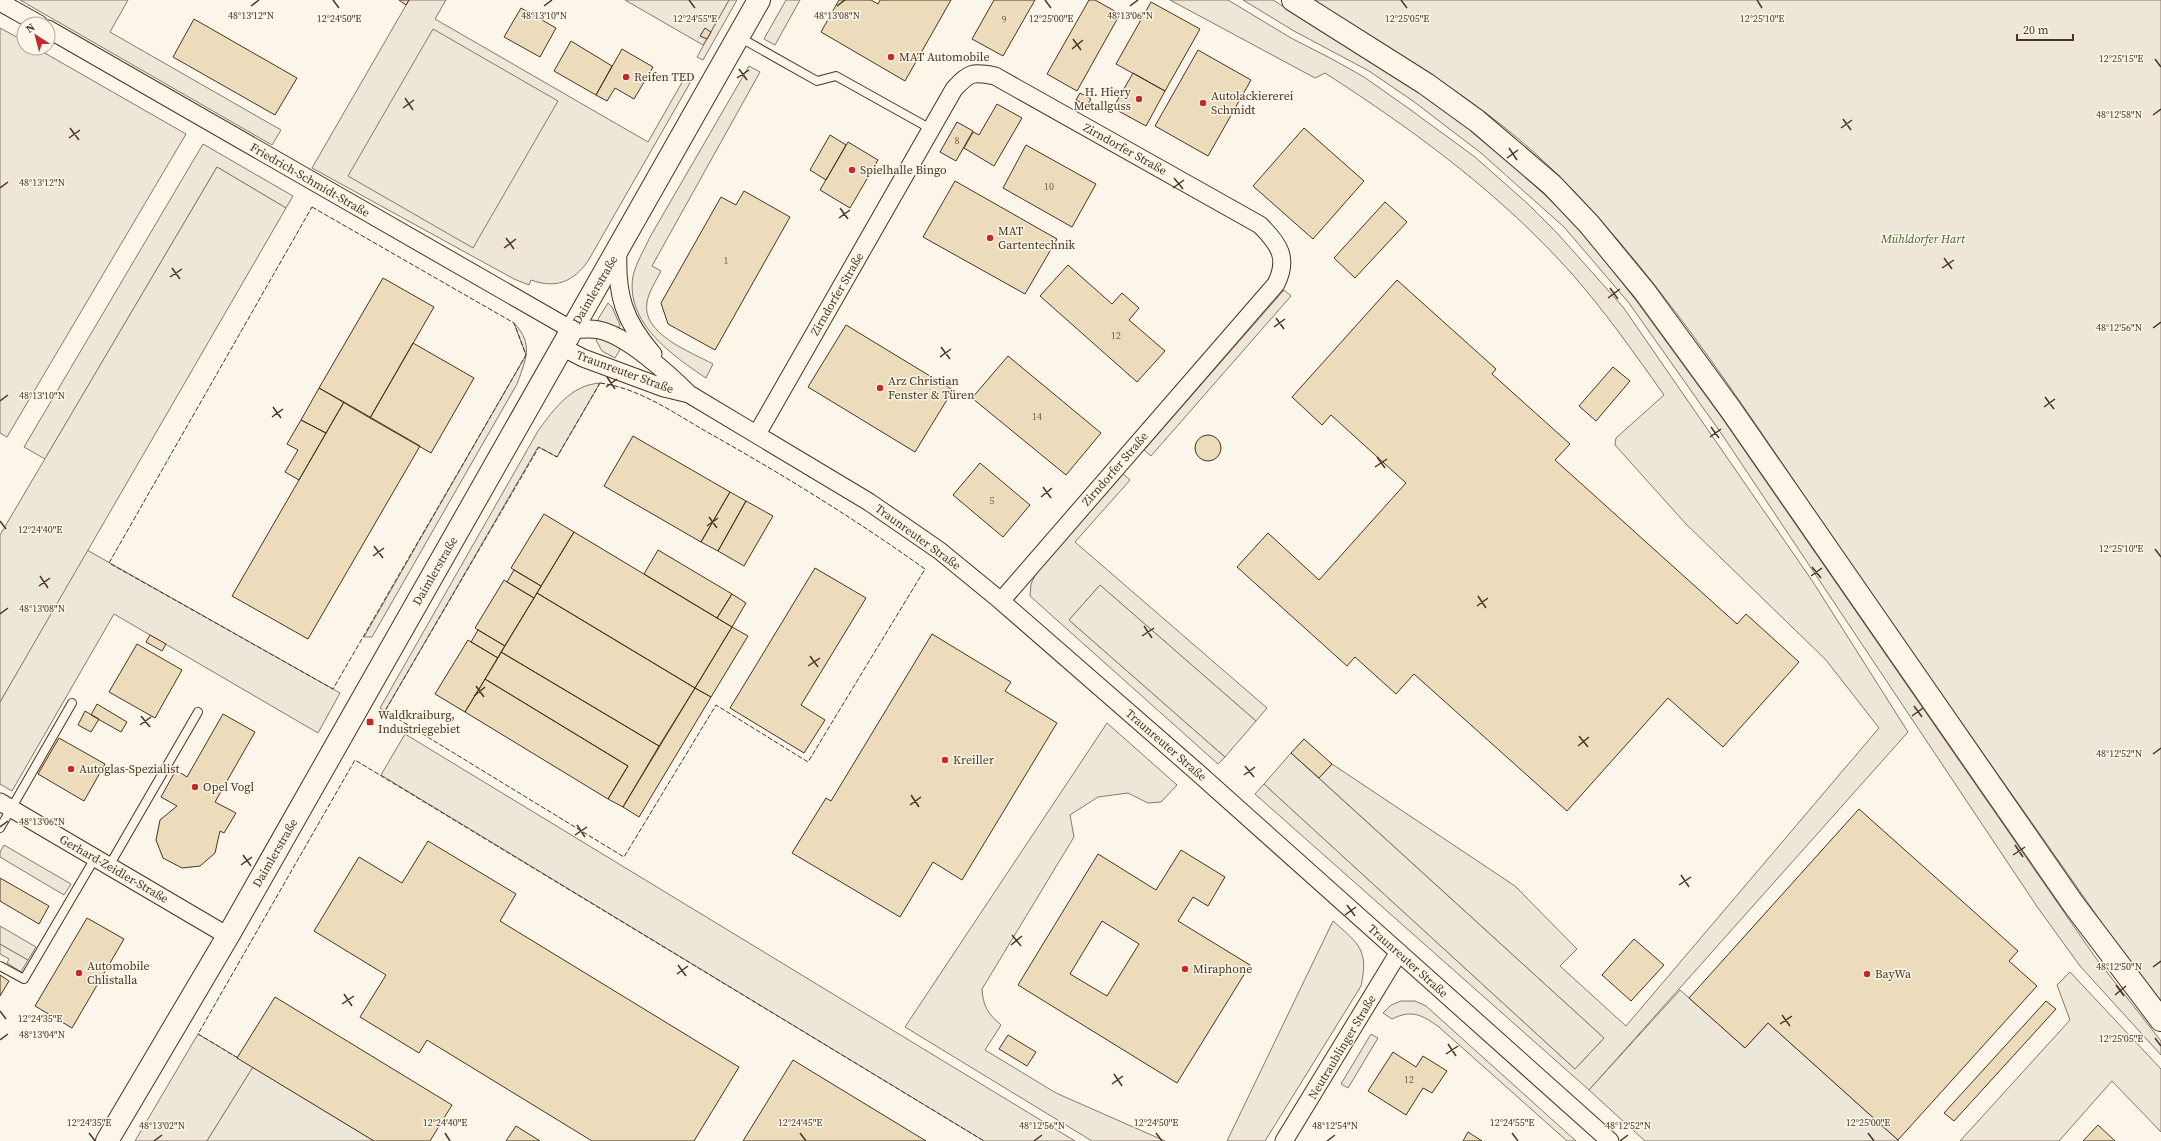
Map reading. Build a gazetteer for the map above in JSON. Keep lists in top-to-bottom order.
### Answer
{
  "streets": {
    "main road": ["Daimlerstraße"],
    "street": [
      "Zirndorfer Straße",
      "Friedrich-Schmidt-Straße",
      "Traunreuter Straße",
      "Gerhard-Zeidler-Straße",
      "Neutraublinger Straße"
    ]
  },
  "crossings": [
    ["Zirndorfer Straße", "Traunreuter Straße"],
    ["Friedrich-Schmidt-Straße", "Daimlerstraße"],
    ["Friedrich-Schmidt-Straße", "Traunreuter Straße"],
    ["Daimlerstraße", "Traunreuter Straße"],
    ["Daimlerstraße", "Gerhard-Zeidler-Straße"],
    ["Traunreuter Straße", "Neutraublinger Straße"]
  ],
  "parks": ["Mühldorfer Hart"],
  "places": {
    "other": [
      "MAT Automobile",
      "Reifen TED",
      "H. Hiery Metallguss",
      "Autolackiererei Schmidt",
      "Spielhalle Bingo",
      "MAT Gartentechnik",
      "Arz Christian Fenster & Türen",
      "Kreiller",
      "Autoglas-Spezialist",
      "Opel Vogl",
      "Miraphone",
      "Automobile Chlistalla",
      "BayWa"
    ],
    "transit": ["Waldkraiburg, Industriegebiet"]
  },
  "house_numbers": [
    "9",
    "8",
    "10",
    "1",
    "12",
    "14",
    "5",
    "12"
  ],
  "scale_bar": "20 m",
  "north": "top left",
  "coordinates": [
    "48°13'12\"N",
    "48°13'10\"N",
    "48°13'08\"N",
    "48°13'06\"N",
    "12°24'50\"E",
    "12°24'55\"E",
    "12°25'00\"E",
    "12°25'05\"E",
    "12°25'10\"E",
    "12°25'15\"E",
    "48°12'58\"N",
    "48°12'56\"N",
    "12°24'40\"E",
    "48°12'52\"N",
    "48°12'50\"N",
    "12°24'35\"E",
    "48°13'04\"N",
    "12°24'45\"E",
    "48°13'02\"N",
    "48°12'54\"N"
  ]
}
